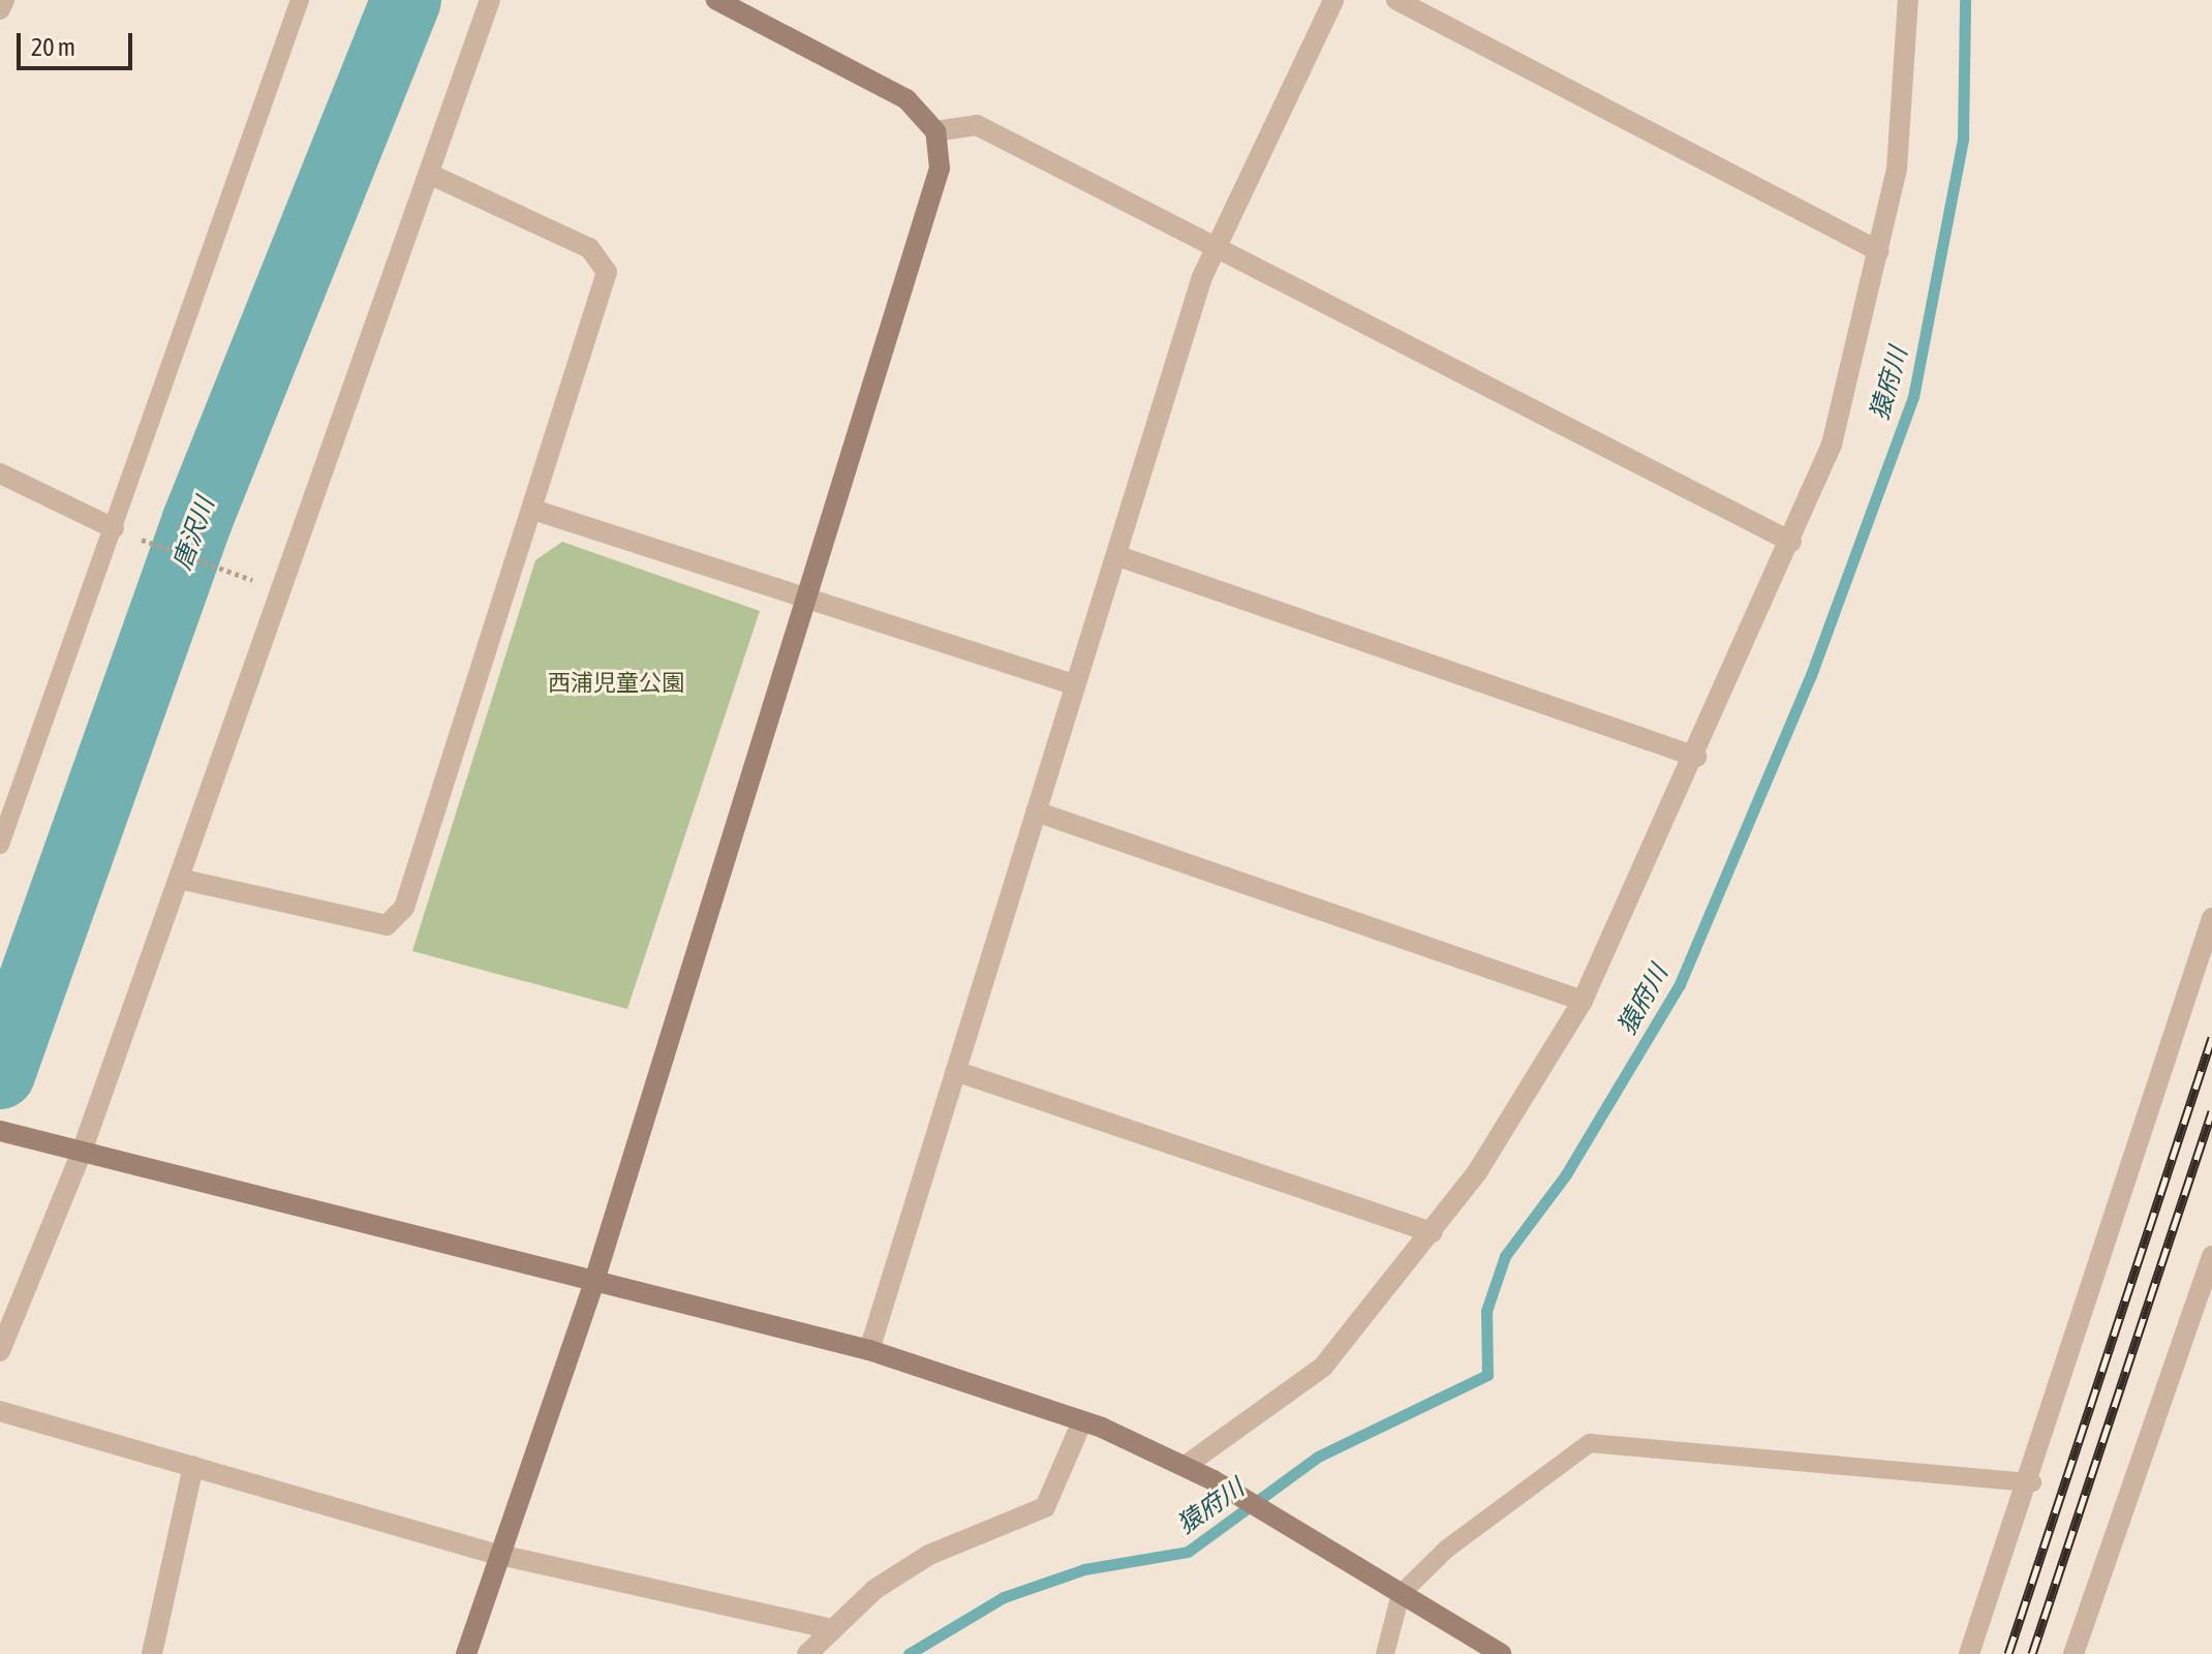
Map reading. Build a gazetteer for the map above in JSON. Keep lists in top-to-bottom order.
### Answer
{
  "water": ["猿府川", "唐沢川"],
  "parks": ["西浦児童公園"],
  "scale_bar": "20 m"
}
